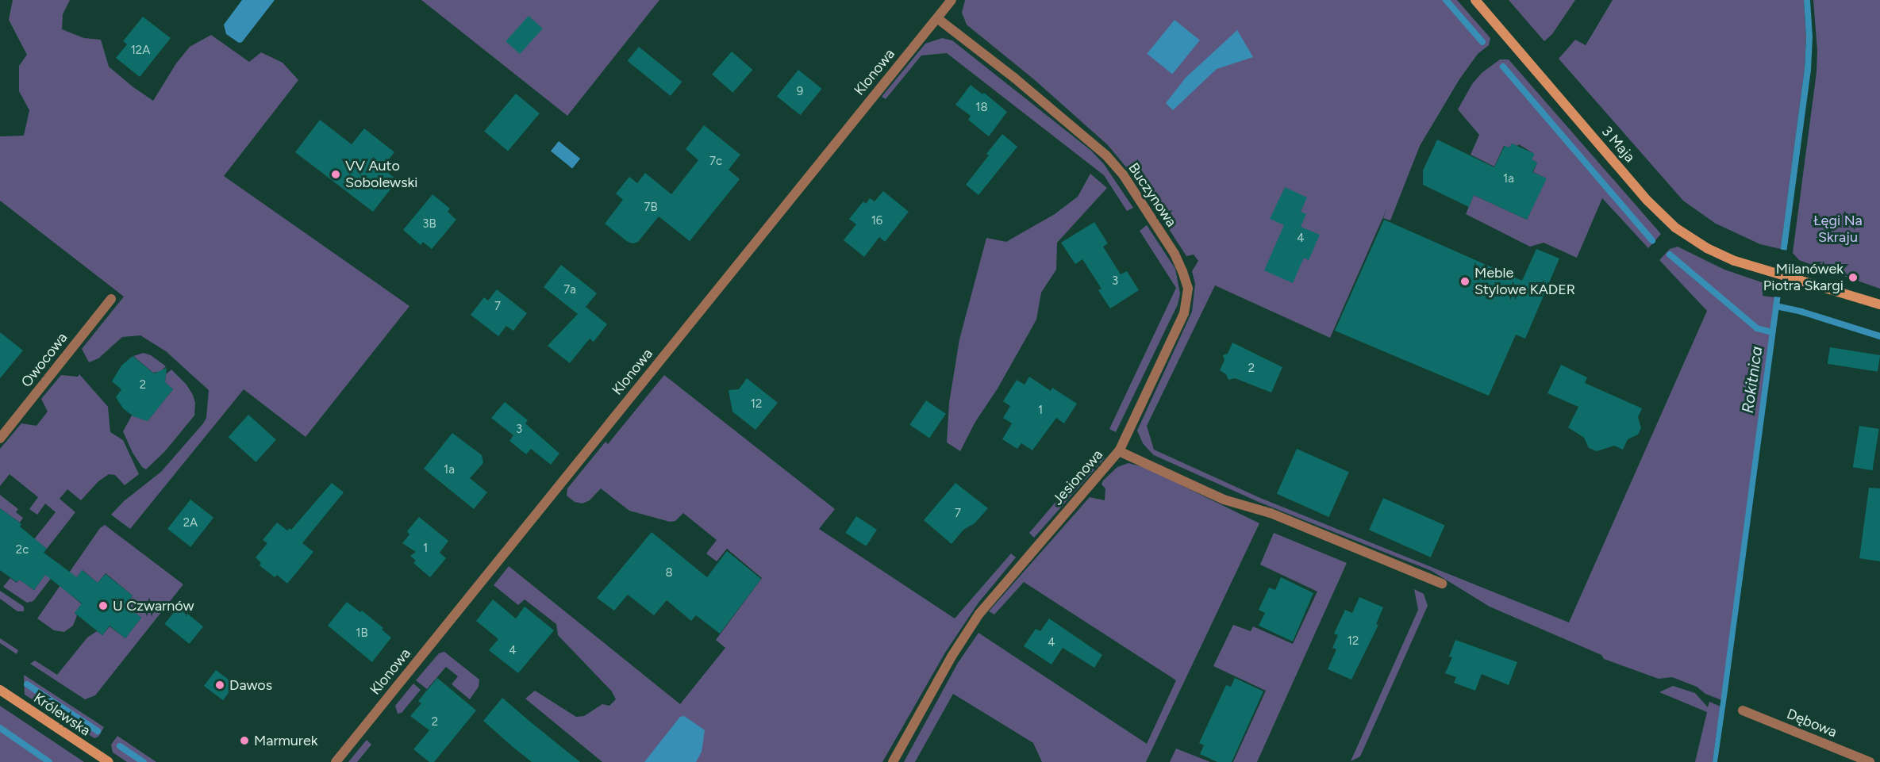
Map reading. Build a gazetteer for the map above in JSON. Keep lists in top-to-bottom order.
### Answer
{
  "streets": {
    "street": [
      "Klonowa",
      "3 Maja",
      "Buczynowa",
      "Owocowa",
      "Jesionowa",
      "Królewska",
      "Dębowa"
    ]
  },
  "crossings": [
    ["Klonowa", "Buczynowa"],
    ["Buczynowa", "Jesionowa"]
  ],
  "water": ["Rokitnica"],
  "parks": ["Łęgi Na Skraju"],
  "places": [
    "VV Auto Sobolewski",
    "Milanówek Piotra Skargi",
    "Meble Stylowe KADER",
    "U Czwarnów",
    "Dawos",
    "Marmurek"
  ],
  "house_numbers": [
    "12A",
    "9",
    "18",
    "7c",
    "1a",
    "7B",
    "16",
    "3B",
    "4",
    "3",
    "7a",
    "7",
    "2",
    "2",
    "12",
    "1",
    "3",
    "1a",
    "7",
    "2A",
    "1",
    "2c",
    "8",
    "1B",
    "12",
    "4",
    "4",
    "2"
  ]
}
